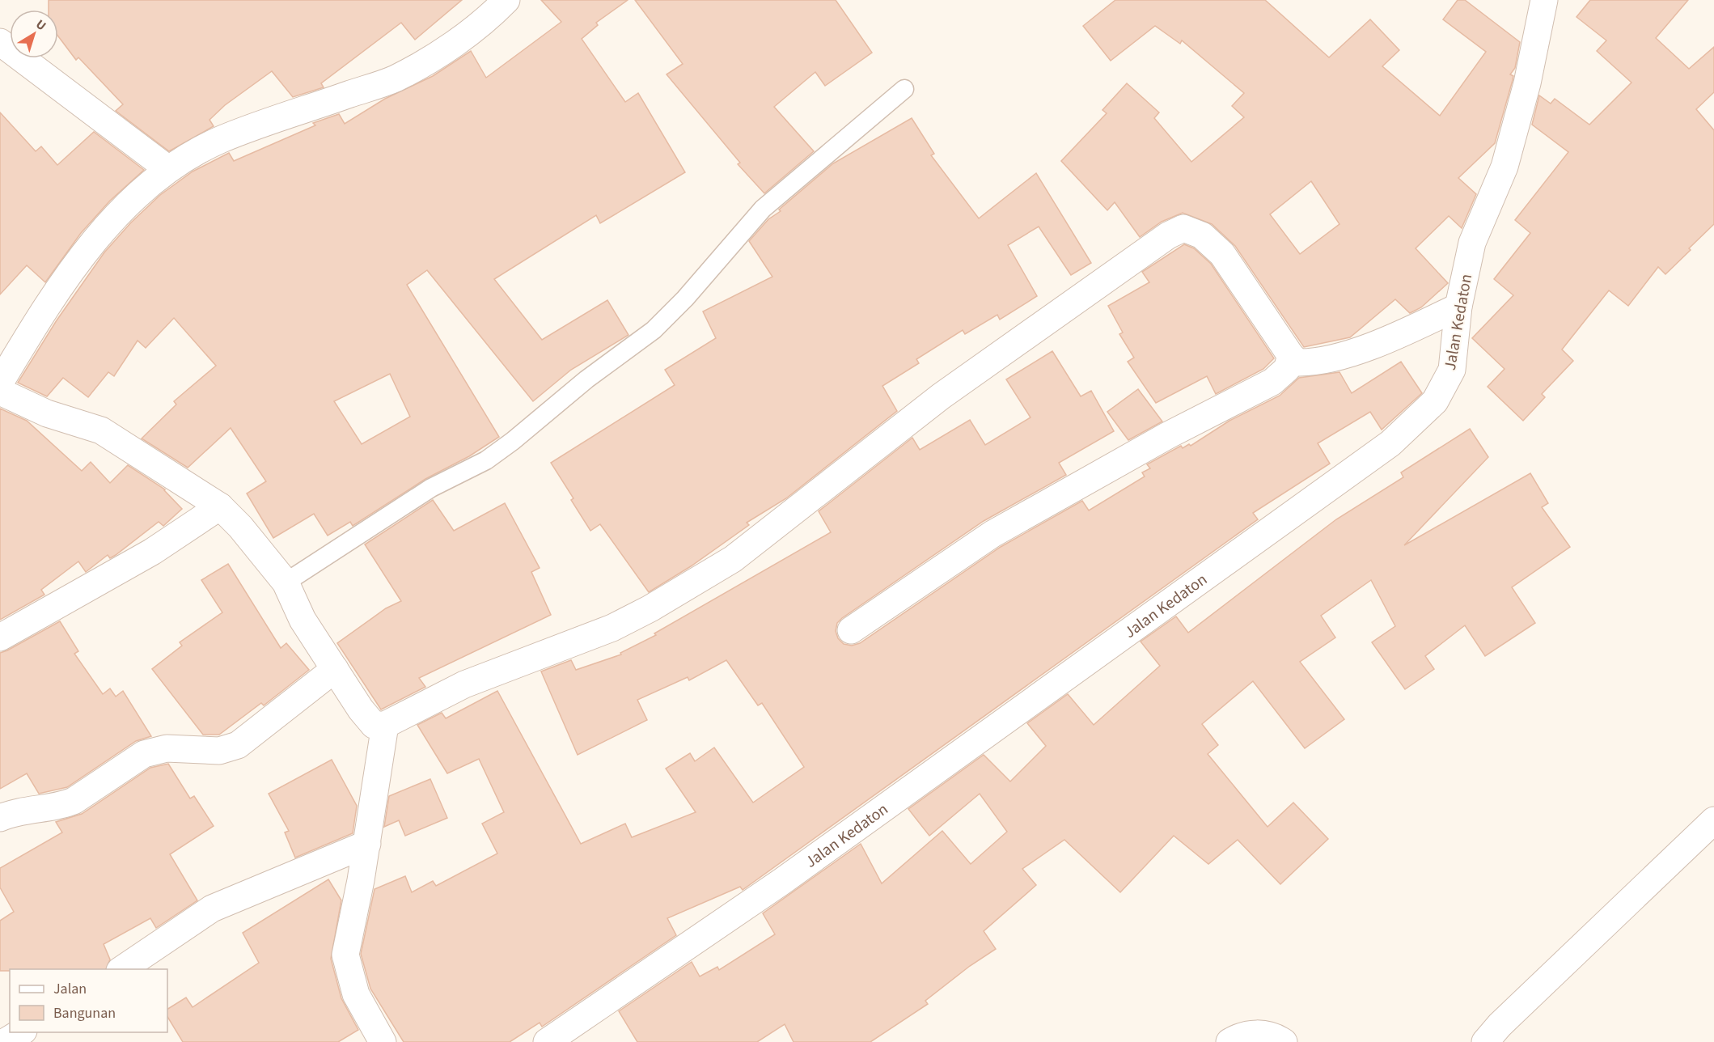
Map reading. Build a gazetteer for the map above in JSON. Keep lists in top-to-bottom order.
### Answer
{
  "streets": {
    "street": ["Jalan Kedaton"]
  },
  "legend": ["Jalan", "Bangunan"],
  "north": "top right"
}
